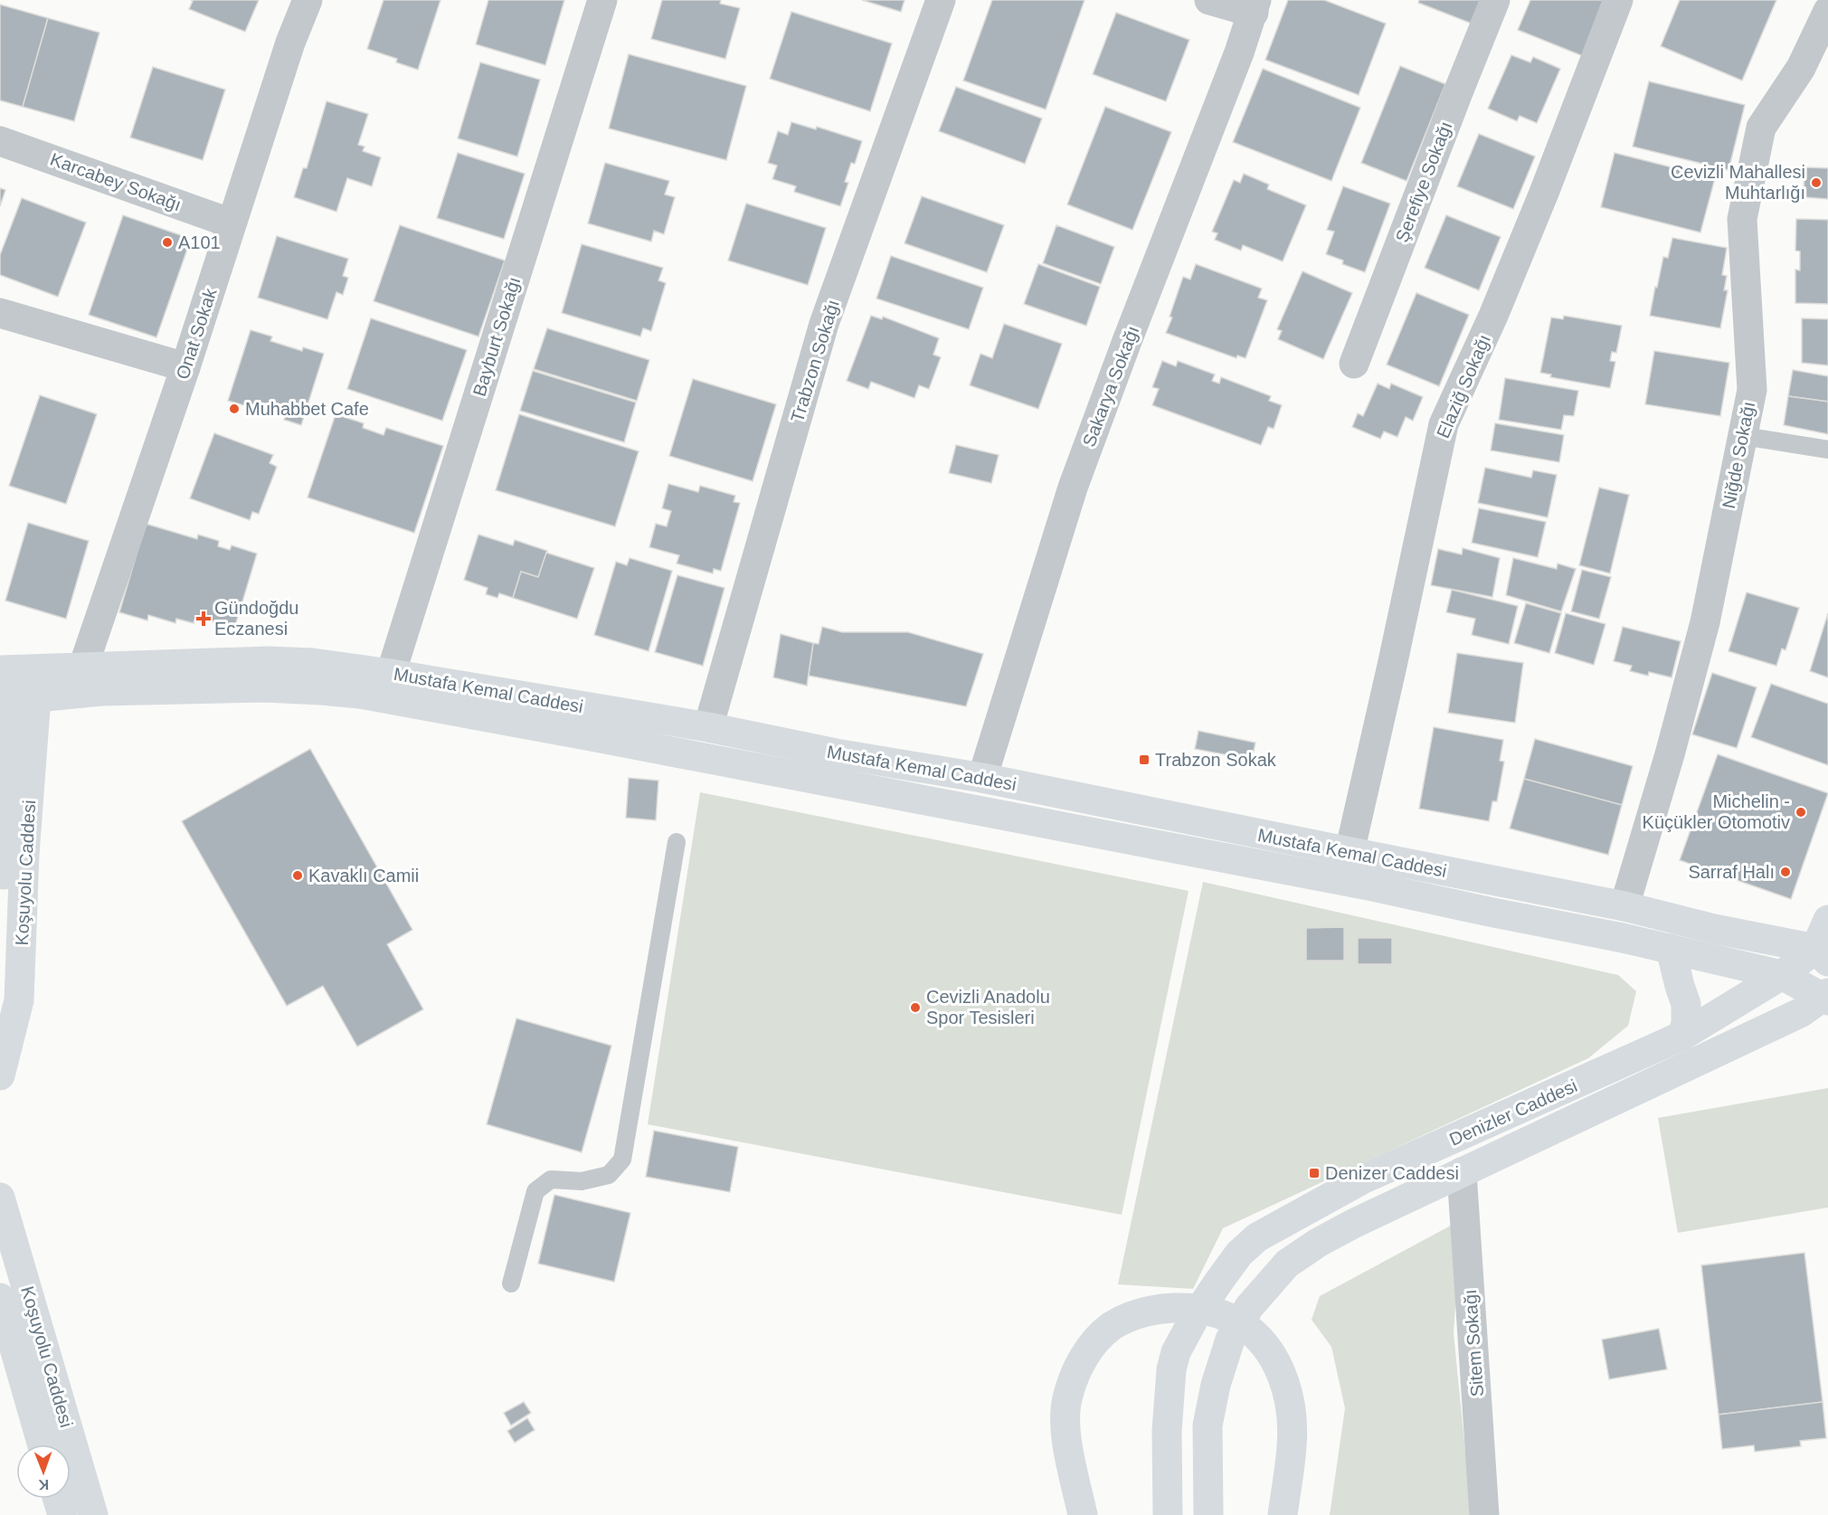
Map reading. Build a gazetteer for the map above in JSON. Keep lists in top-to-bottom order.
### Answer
{
  "streets": {
    "street": [
      "Karcabey Sokağı",
      "Şerefiye Sokağı",
      "Onat Sokak",
      "Bayburt Sokağı",
      "Trabzon Sokağı",
      "Sakarya Sokağı",
      "Elaziğ Sokağı",
      "Niğde Sokağı",
      "Mustafa Kemal Caddesi",
      "Koşuyolu Caddesi",
      "Denizler Caddesi",
      "Sitem Sokağı"
    ]
  },
  "crossings": [
    ["Karcabey Sokağı", "Onat Sokak"],
    ["Onat Sokak", "Mustafa Kemal Caddesi"],
    ["Bayburt Sokağı", "Mustafa Kemal Caddesi"],
    ["Trabzon Sokağı", "Mustafa Kemal Caddesi"],
    ["Sakarya Sokağı", "Mustafa Kemal Caddesi"],
    ["Elaziğ Sokağı", "Mustafa Kemal Caddesi"],
    ["Niğde Sokağı", "Mustafa Kemal Caddesi"],
    ["Mustafa Kemal Caddesi", "Koşuyolu Caddesi"],
    ["Mustafa Kemal Caddesi", "Denizler Caddesi"],
    ["Denizler Caddesi", "Sitem Sokağı"]
  ],
  "places": {
    "other": [
      "Cevizli Mahallesi Muhtarlığı",
      "A101",
      "Muhabbet Cafe",
      "Michelin - Küçükler Otomotiv",
      "Sarraf Halı",
      "Kavaklı Camii",
      "Cevizli Anadolu Spor Tesisleri"
    ],
    "health": ["Gündoğdu Eczanesi"],
    "transit": ["Trabzon Sokak", "Denizer Caddesi"]
  },
  "north": "bottom"
}
